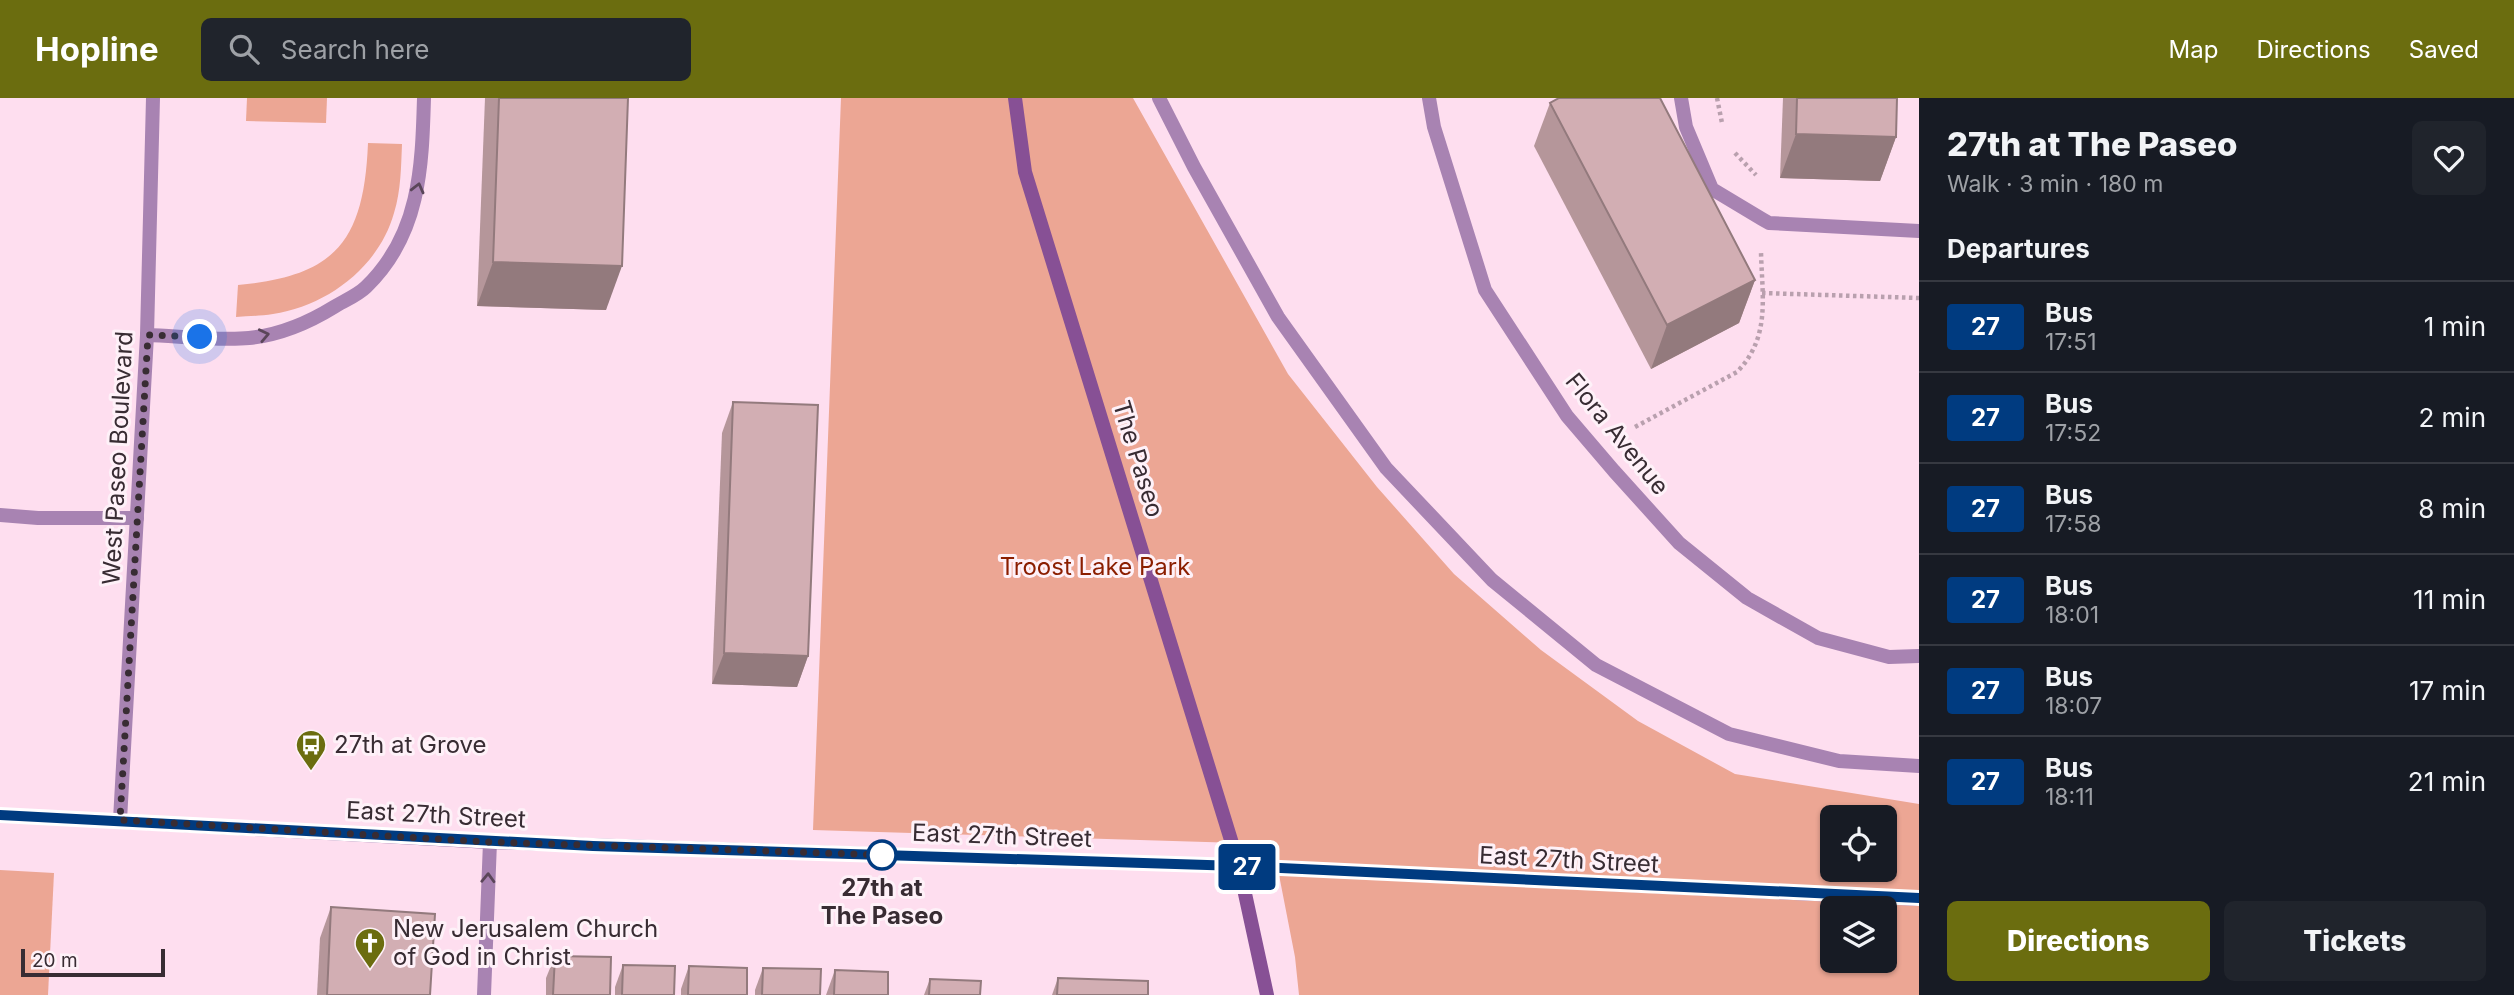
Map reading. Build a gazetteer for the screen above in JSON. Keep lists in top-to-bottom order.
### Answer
{
  "streets": {
    "main road": ["The Paseo", "East 27th Street"],
    "street": ["Flora Avenue", "West Paseo Boulevard"]
  },
  "crossings": [
    ["West Paseo Boulevard", "East 27th Street"],
    ["The Paseo", "East 27th Street"]
  ],
  "parks": ["Troost Lake Park"],
  "places": {
    "bus stop": ["27th at Grove"],
    "other": ["27th at The Paseo"],
    "church": ["New Jerusalem Church of God in Christ"]
  },
  "lines": ["bus line 27"],
  "scale_bar": "20 m",
  "page": {
    "header": "Hopline",
    "search": "Search here",
    "nav": ["Map", "Directions", "Saved"],
    "on_map": "27",
    "heading": [
      ["27th at The Paseo", "Walk · 3 min · 180 m"],
      "Departures"
    ],
    "list": [
      {
        "mark": "27",
        "name": "Bus",
        "note": "17:51",
        "value": "1 min"
      },
      {
        "mark": "27",
        "name": "Bus",
        "note": "17:52",
        "value": "2 min"
      },
      {
        "mark": "27",
        "name": "Bus",
        "note": "17:58",
        "value": "8 min"
      },
      {
        "mark": "27",
        "name": "Bus",
        "note": "18:01",
        "value": "11 min"
      },
      {
        "mark": "27",
        "name": "Bus",
        "note": "18:07",
        "value": "17 min"
      },
      {
        "mark": "27",
        "name": "Bus",
        "note": "18:11",
        "value": "21 min"
      }
    ],
    "buttons": ["Directions", "Tickets"],
    "scale": "20 m"
  }
}
